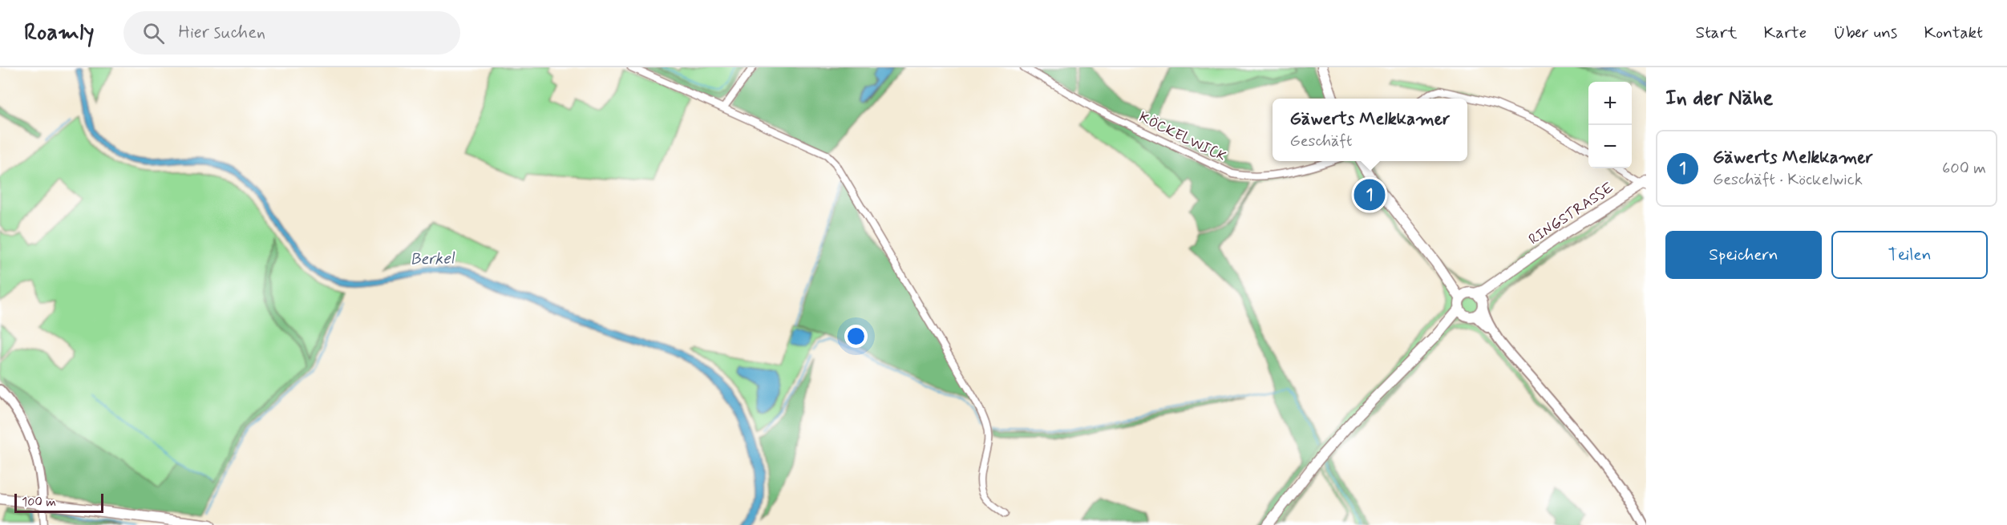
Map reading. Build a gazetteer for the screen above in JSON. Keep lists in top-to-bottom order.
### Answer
{
  "streets": {
    "main road": ["RINGSTRASSE"],
    "street": ["KÖCKELWICK"]
  },
  "water": ["Berkel"],
  "scale_bar": "100 m",
  "page": {
    "header": "Roamly",
    "search": "Hier suchen",
    "nav": [
      "Start",
      "Karte",
      "Über uns",
      "Kontakt"
    ],
    "heading": "In der Nähe",
    "map_buttons": ["+", "−"],
    "popup": ["Gäwerts Melkkamer", "Geschäft"],
    "list": [
      {
        "mark": "1",
        "name": "Gäwerts Melkkamer",
        "note": "Geschäft · Köckelwick",
        "value": "600 m"
      }
    ],
    "pins": "1",
    "buttons": ["Speichern", "Teilen"],
    "scale": "100 m"
  }
}
